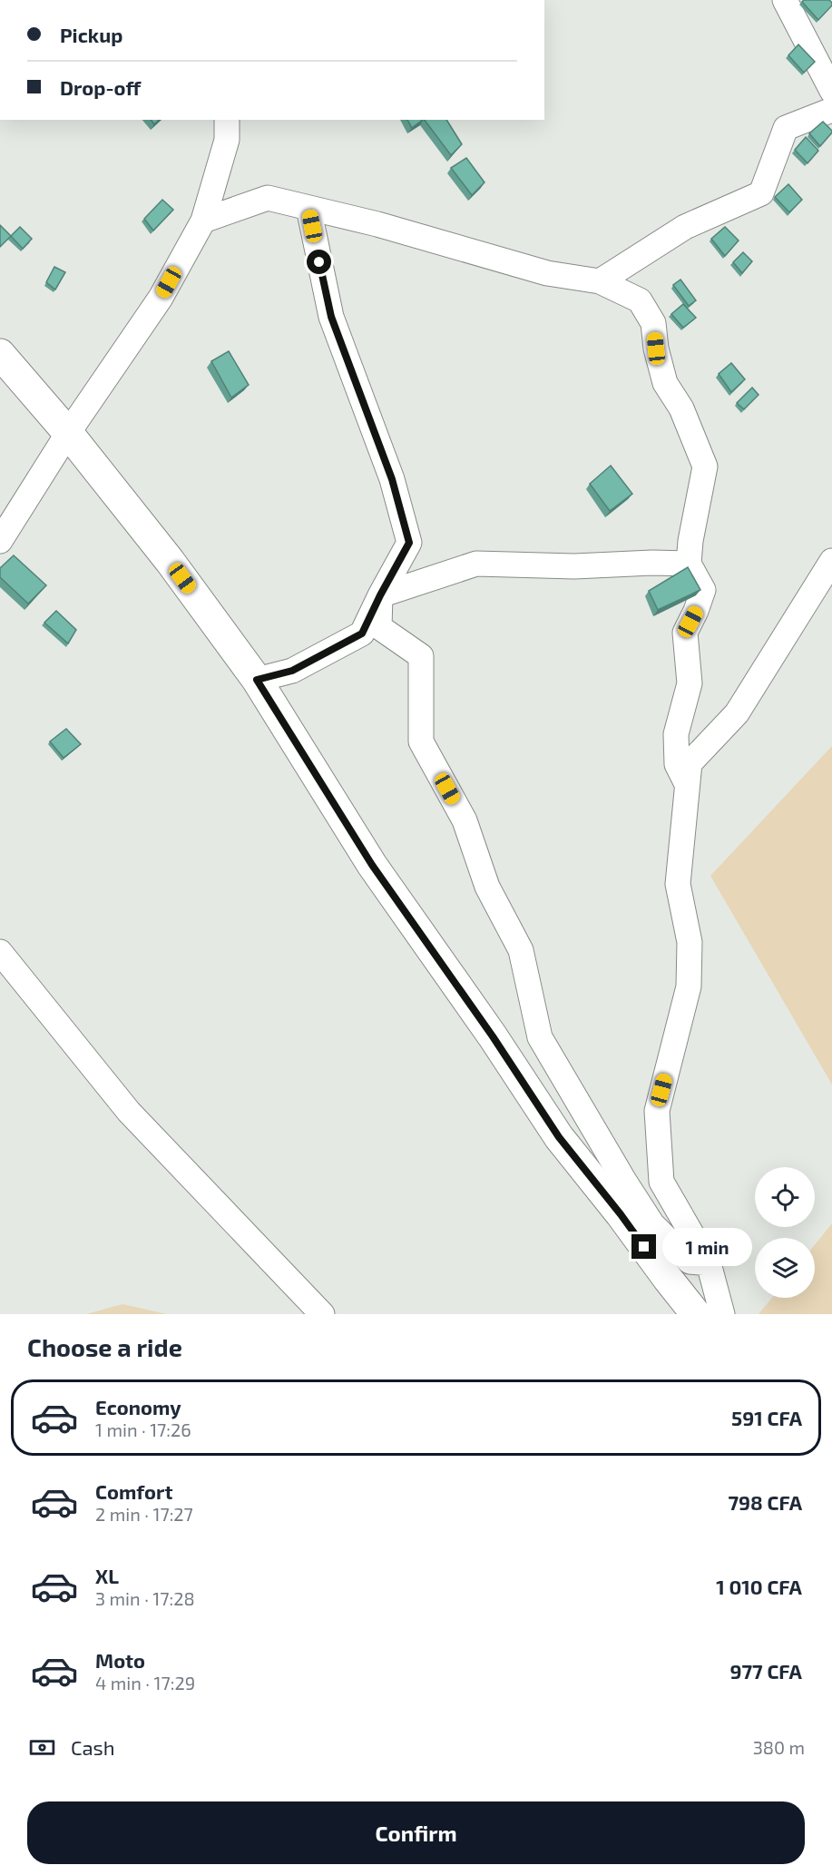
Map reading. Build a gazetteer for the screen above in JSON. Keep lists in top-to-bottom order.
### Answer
{
  "page": {
    "banner": ["Pickup", "Drop-off"],
    "bubble": "1 min",
    "heading": "Choose a ride",
    "list": [
      {
        "name": "Economy",
        "note": "1 min · 17:26",
        "value": "591 CFA"
      },
      {
        "name": "Comfort",
        "note": "2 min · 17:27",
        "value": "798 CFA"
      },
      {
        "name": "XL",
        "note": "3 min · 17:28",
        "value": "1 010 CFA"
      },
      {
        "name": "Moto",
        "note": "4 min · 17:29",
        "value": "977 CFA"
      }
    ],
    "pay": ["Cash", "380 m"],
    "buttons": "Confirm"
  }
}
